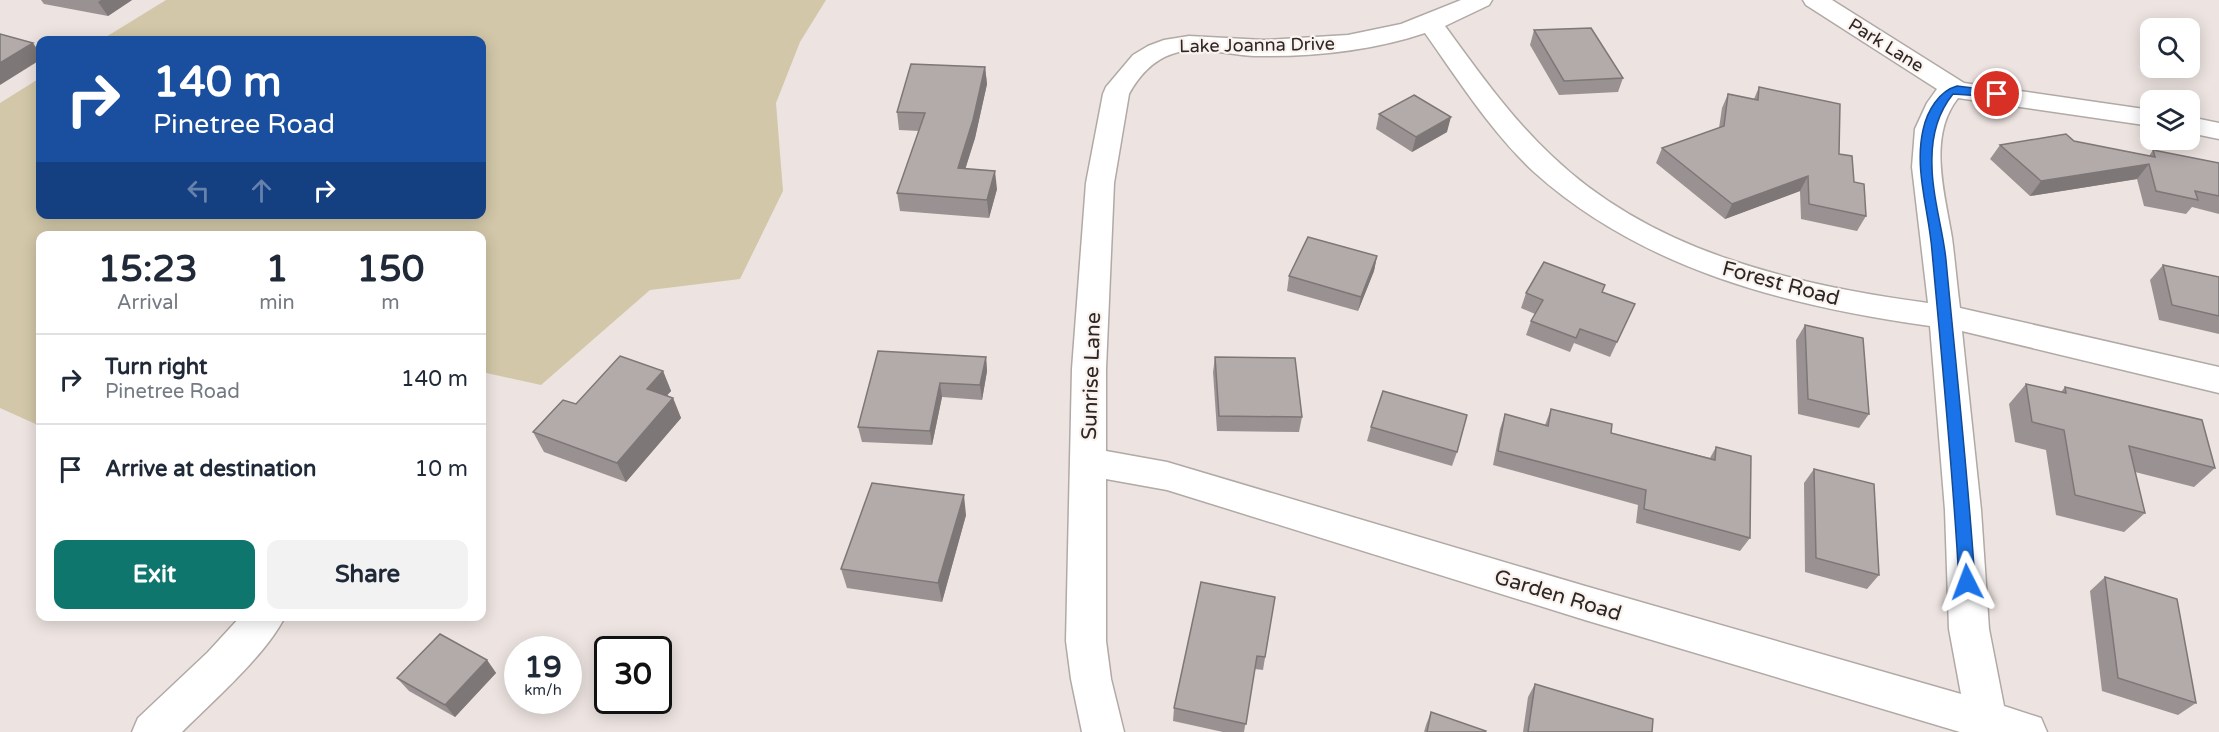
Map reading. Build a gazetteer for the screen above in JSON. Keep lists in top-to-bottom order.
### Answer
{
  "streets": {
    "street": [
      "Lake Joanna Drive",
      "Park Lane",
      "Forest Road",
      "Sunrise Lane",
      "Garden Road"
    ]
  },
  "crossings": [
    ["Lake Joanna Drive", "Forest Road"],
    ["Lake Joanna Drive", "Sunrise Lane"],
    ["Sunrise Lane", "Garden Road"]
  ],
  "page": {
    "turn": ["140 m", "Pinetree Road"],
    "eta": [
      "15:23",
      "Arrival",
      "1",
      "min",
      "150",
      "m"
    ],
    "list": [
      {
        "name": "Turn right",
        "note": "Pinetree Road",
        "value": "140 m"
      },
      {
        "name": "Arrive at destination",
        "value": "10 m"
      }
    ],
    "buttons": ["Exit", "Share"],
    "speed": "19 km/h",
    "limit": "30"
  }
}
